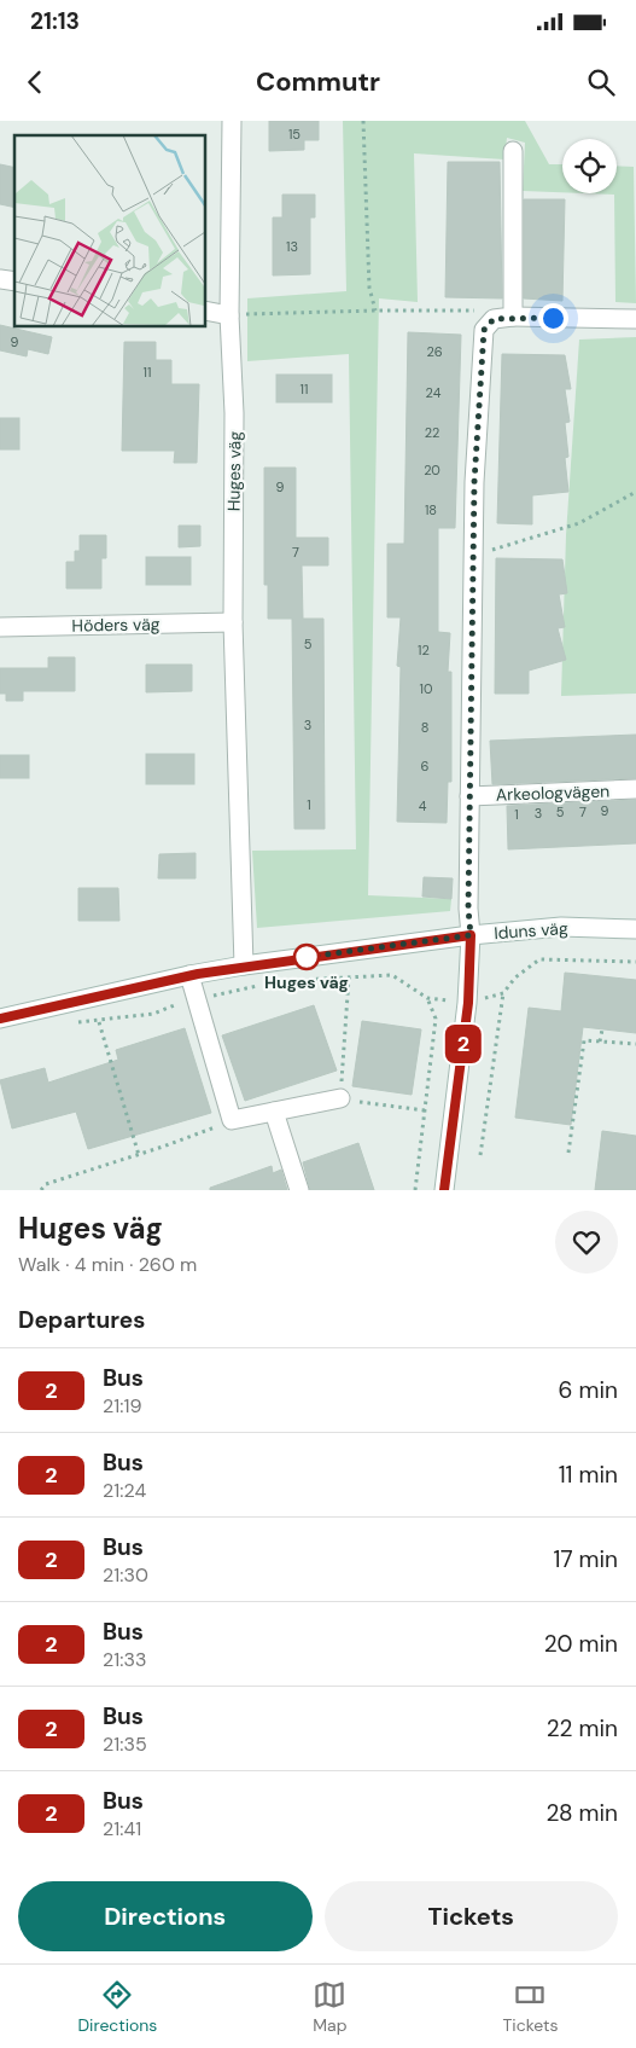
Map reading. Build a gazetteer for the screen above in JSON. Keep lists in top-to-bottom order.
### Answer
{
  "streets": {
    "street": [
      "Huges väg",
      "Höders väg",
      "Arkeologvägen",
      "Iduns väg"
    ]
  },
  "crossings": [
    ["Huges väg", "Höders väg"],
    ["Huges väg", "Iduns väg"]
  ],
  "places": ["Huges väg"],
  "lines": ["bus line 2"],
  "house_numbers": [
    "15",
    "13",
    "9",
    "26",
    "11",
    "11",
    "24",
    "22",
    "20",
    "9",
    "18",
    "7",
    "5",
    "12",
    "10",
    "3",
    "8",
    "6",
    "1",
    "4",
    "9",
    "5",
    "7",
    "3",
    "1"
  ],
  "page": {
    "status": "21:13",
    "header": "Commutr",
    "on_map": "2",
    "heading": [
      ["Huges väg", "Walk · 4 min · 260 m"],
      "Departures"
    ],
    "list": [
      {
        "mark": "2",
        "name": "Bus",
        "note": "21:19",
        "value": "6 min"
      },
      {
        "mark": "2",
        "name": "Bus",
        "note": "21:24",
        "value": "11 min"
      },
      {
        "mark": "2",
        "name": "Bus",
        "note": "21:30",
        "value": "17 min"
      },
      {
        "mark": "2",
        "name": "Bus",
        "note": "21:33",
        "value": "20 min"
      },
      {
        "mark": "2",
        "name": "Bus",
        "note": "21:35",
        "value": "22 min"
      },
      {
        "mark": "2",
        "name": "Bus",
        "note": "21:41",
        "value": "28 min"
      }
    ],
    "buttons": ["Directions", "Tickets"],
    "tabs": ["Directions", "Map", "Tickets"]
  }
}
